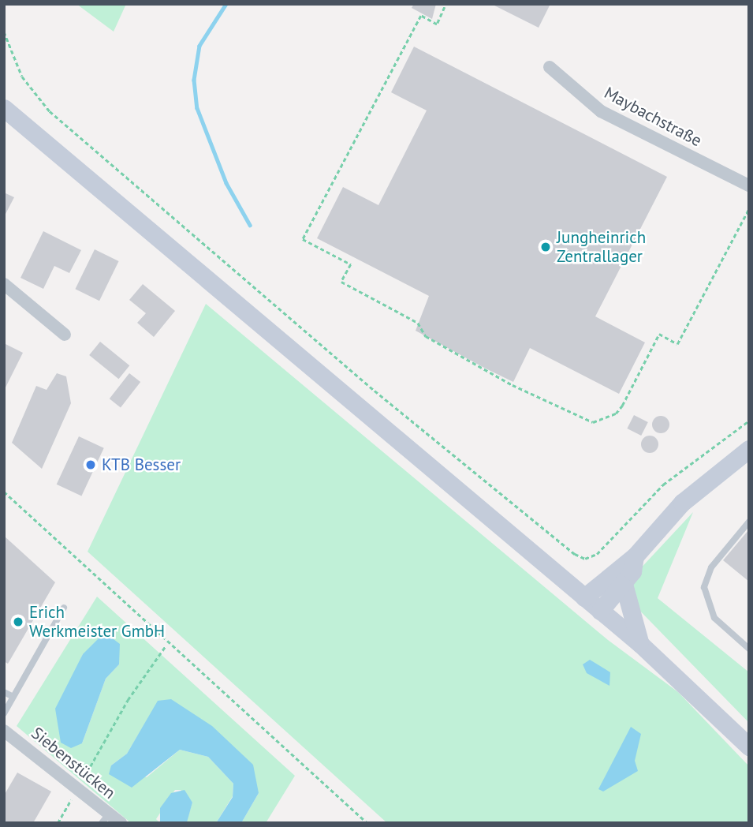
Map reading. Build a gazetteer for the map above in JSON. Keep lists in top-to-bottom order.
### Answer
{
  "streets": {
    "street": ["Maybachstraße", "Siebenstücken"]
  },
  "places": ["Jungheinrich Zentrallager", "KTB Besser", "Erich Werkmeister GmbH"]
}
